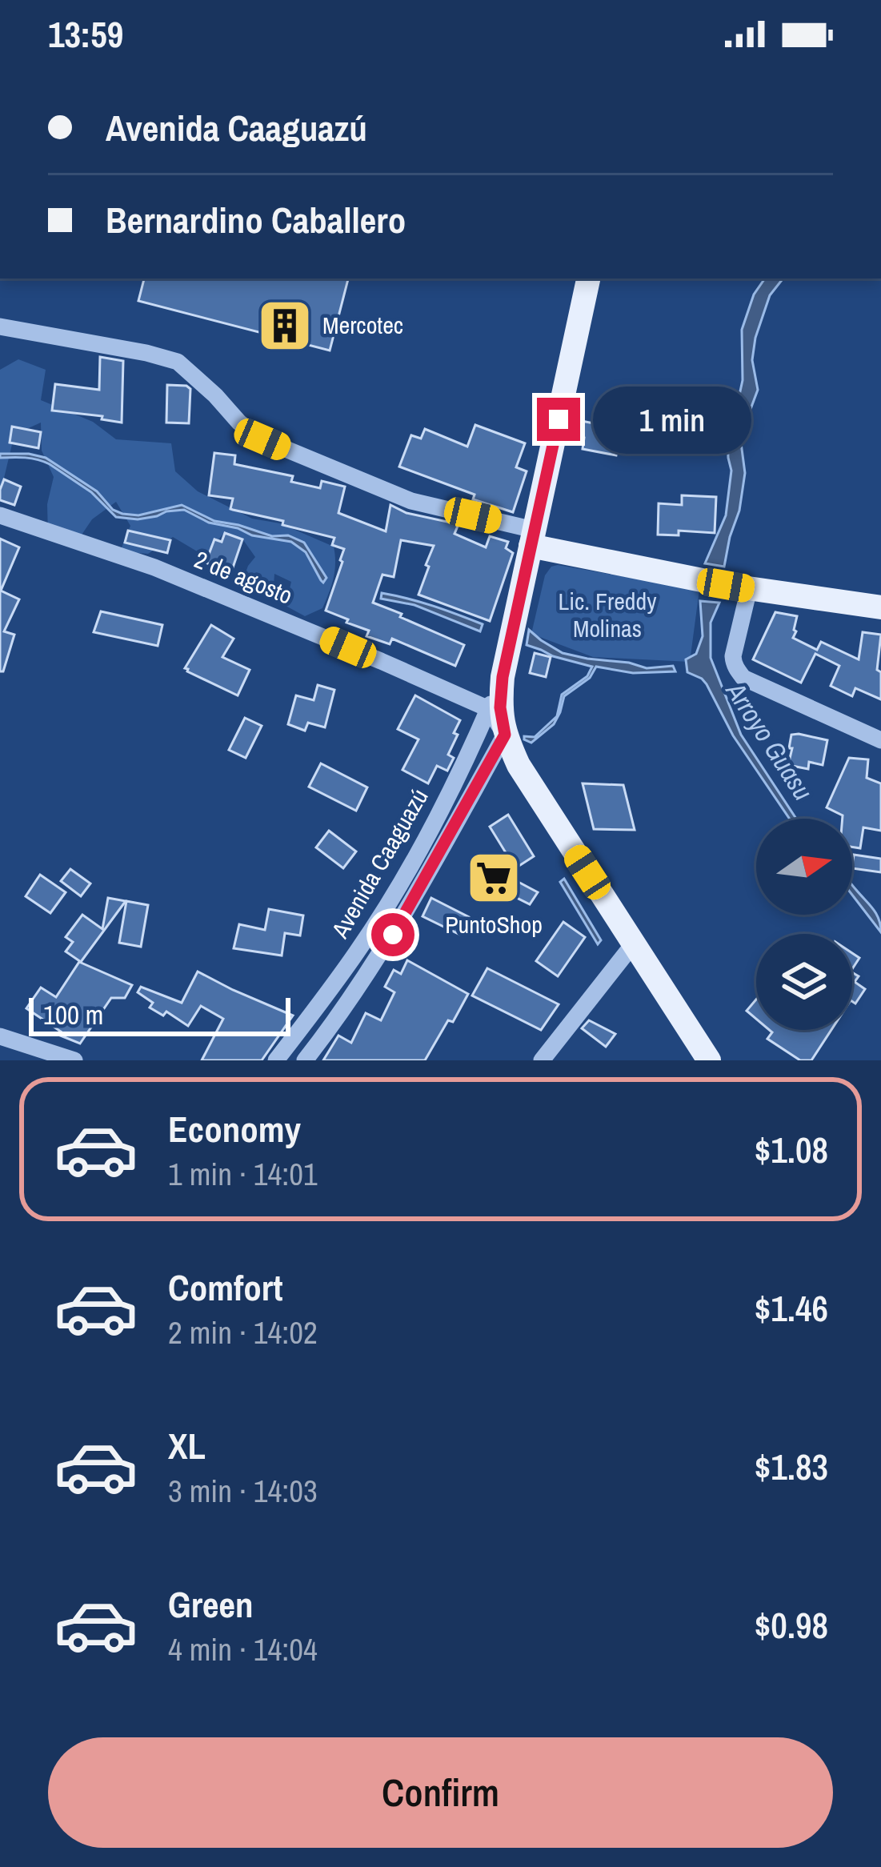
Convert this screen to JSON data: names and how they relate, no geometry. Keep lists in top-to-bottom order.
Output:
{
  "streets": {
    "street": ["2 de agosto", "Avenida Caaguazú"]
  },
  "crossings": [
    ["2 de agosto", "Avenida Caaguazú"]
  ],
  "water": ["Arroyo Guasu"],
  "parks": ["Lic. Freddy Molinas"],
  "places": {
    "building": ["Mercotec"],
    "supermarket": ["PuntoShop"]
  },
  "scale_bar": "100 m",
  "north": "right",
  "page": {
    "status": "13:59",
    "banner": ["Avenida Caaguazú", "Bernardino Caballero"],
    "bubble": "1 min",
    "scale": "100 m",
    "list": [
      {
        "name": "Economy",
        "note": "1 min · 14:01",
        "value": "$1.08"
      },
      {
        "name": "Comfort",
        "note": "2 min · 14:02",
        "value": "$1.46"
      },
      {
        "name": "XL",
        "note": "3 min · 14:03",
        "value": "$1.83"
      },
      {
        "name": "Green",
        "note": "4 min · 14:04",
        "value": "$0.98"
      }
    ],
    "buttons": "Confirm"
  }
}
